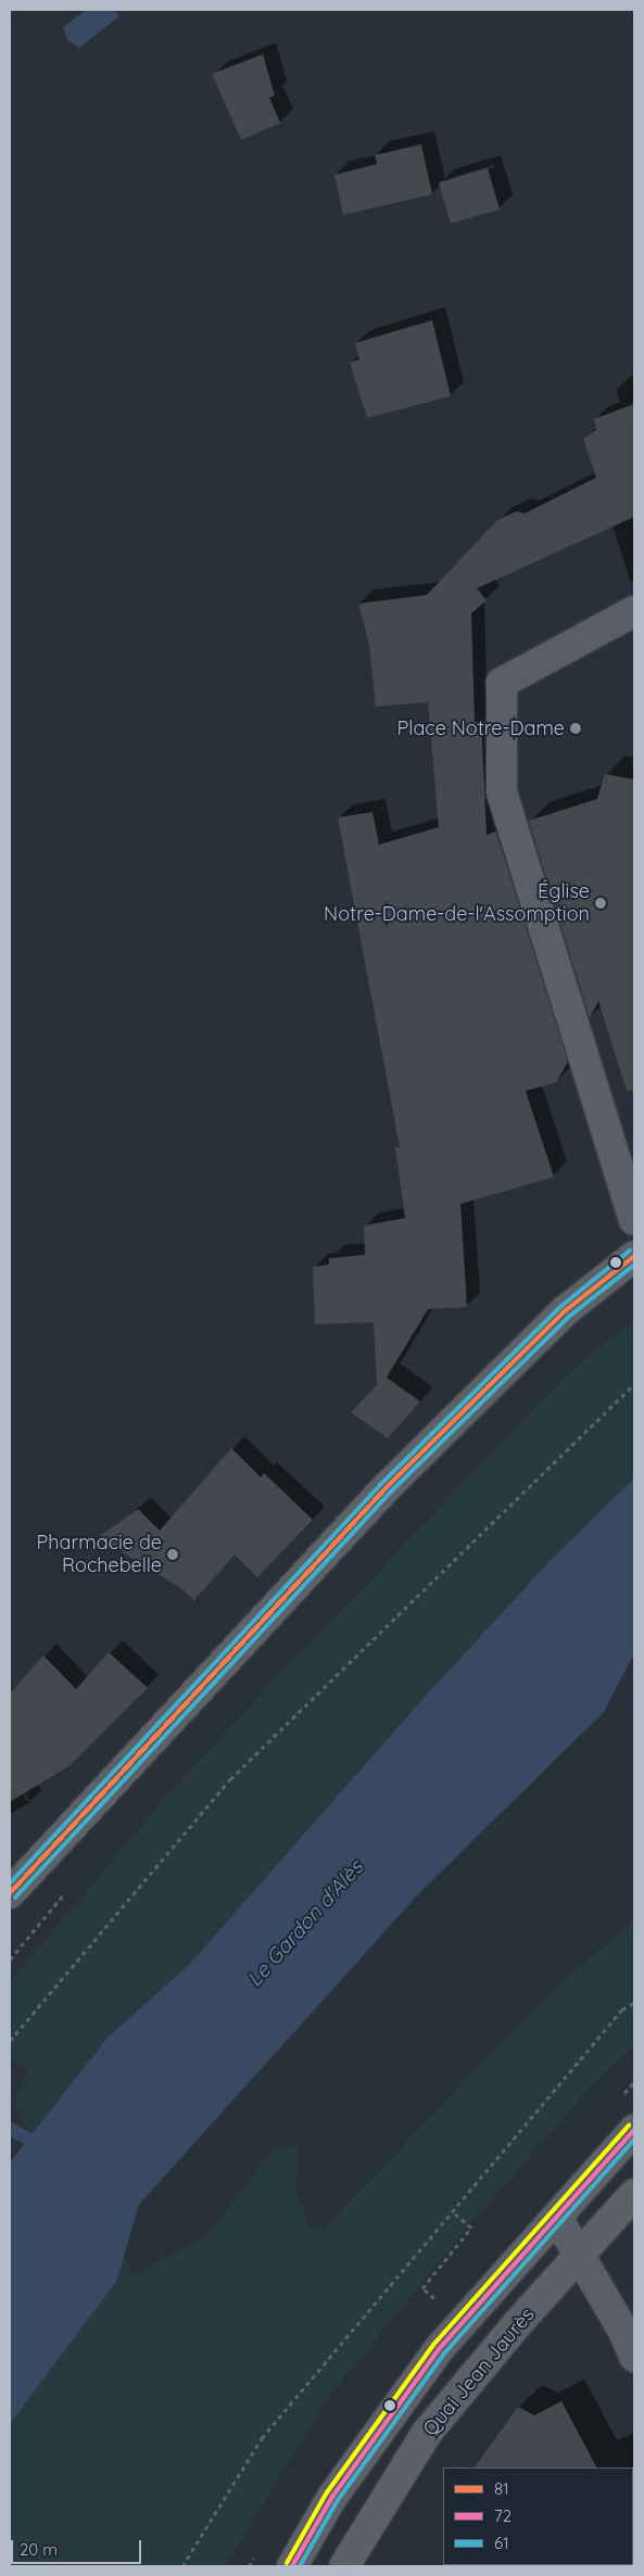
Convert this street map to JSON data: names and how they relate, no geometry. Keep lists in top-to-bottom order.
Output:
{
  "streets": {
    "main road": ["Quai Jean Jaurès"]
  },
  "water": ["Le Gardon d'Alès"],
  "places": ["Place Notre-Dame", "Église Notre-Dame-de-l'Assomption", "Pharmacie de Rochebelle"],
  "lines": ["transit line 81", "transit line 61", "transit line 72"],
  "legend": ["81", "72", "61"],
  "scale_bar": "20 m"
}
